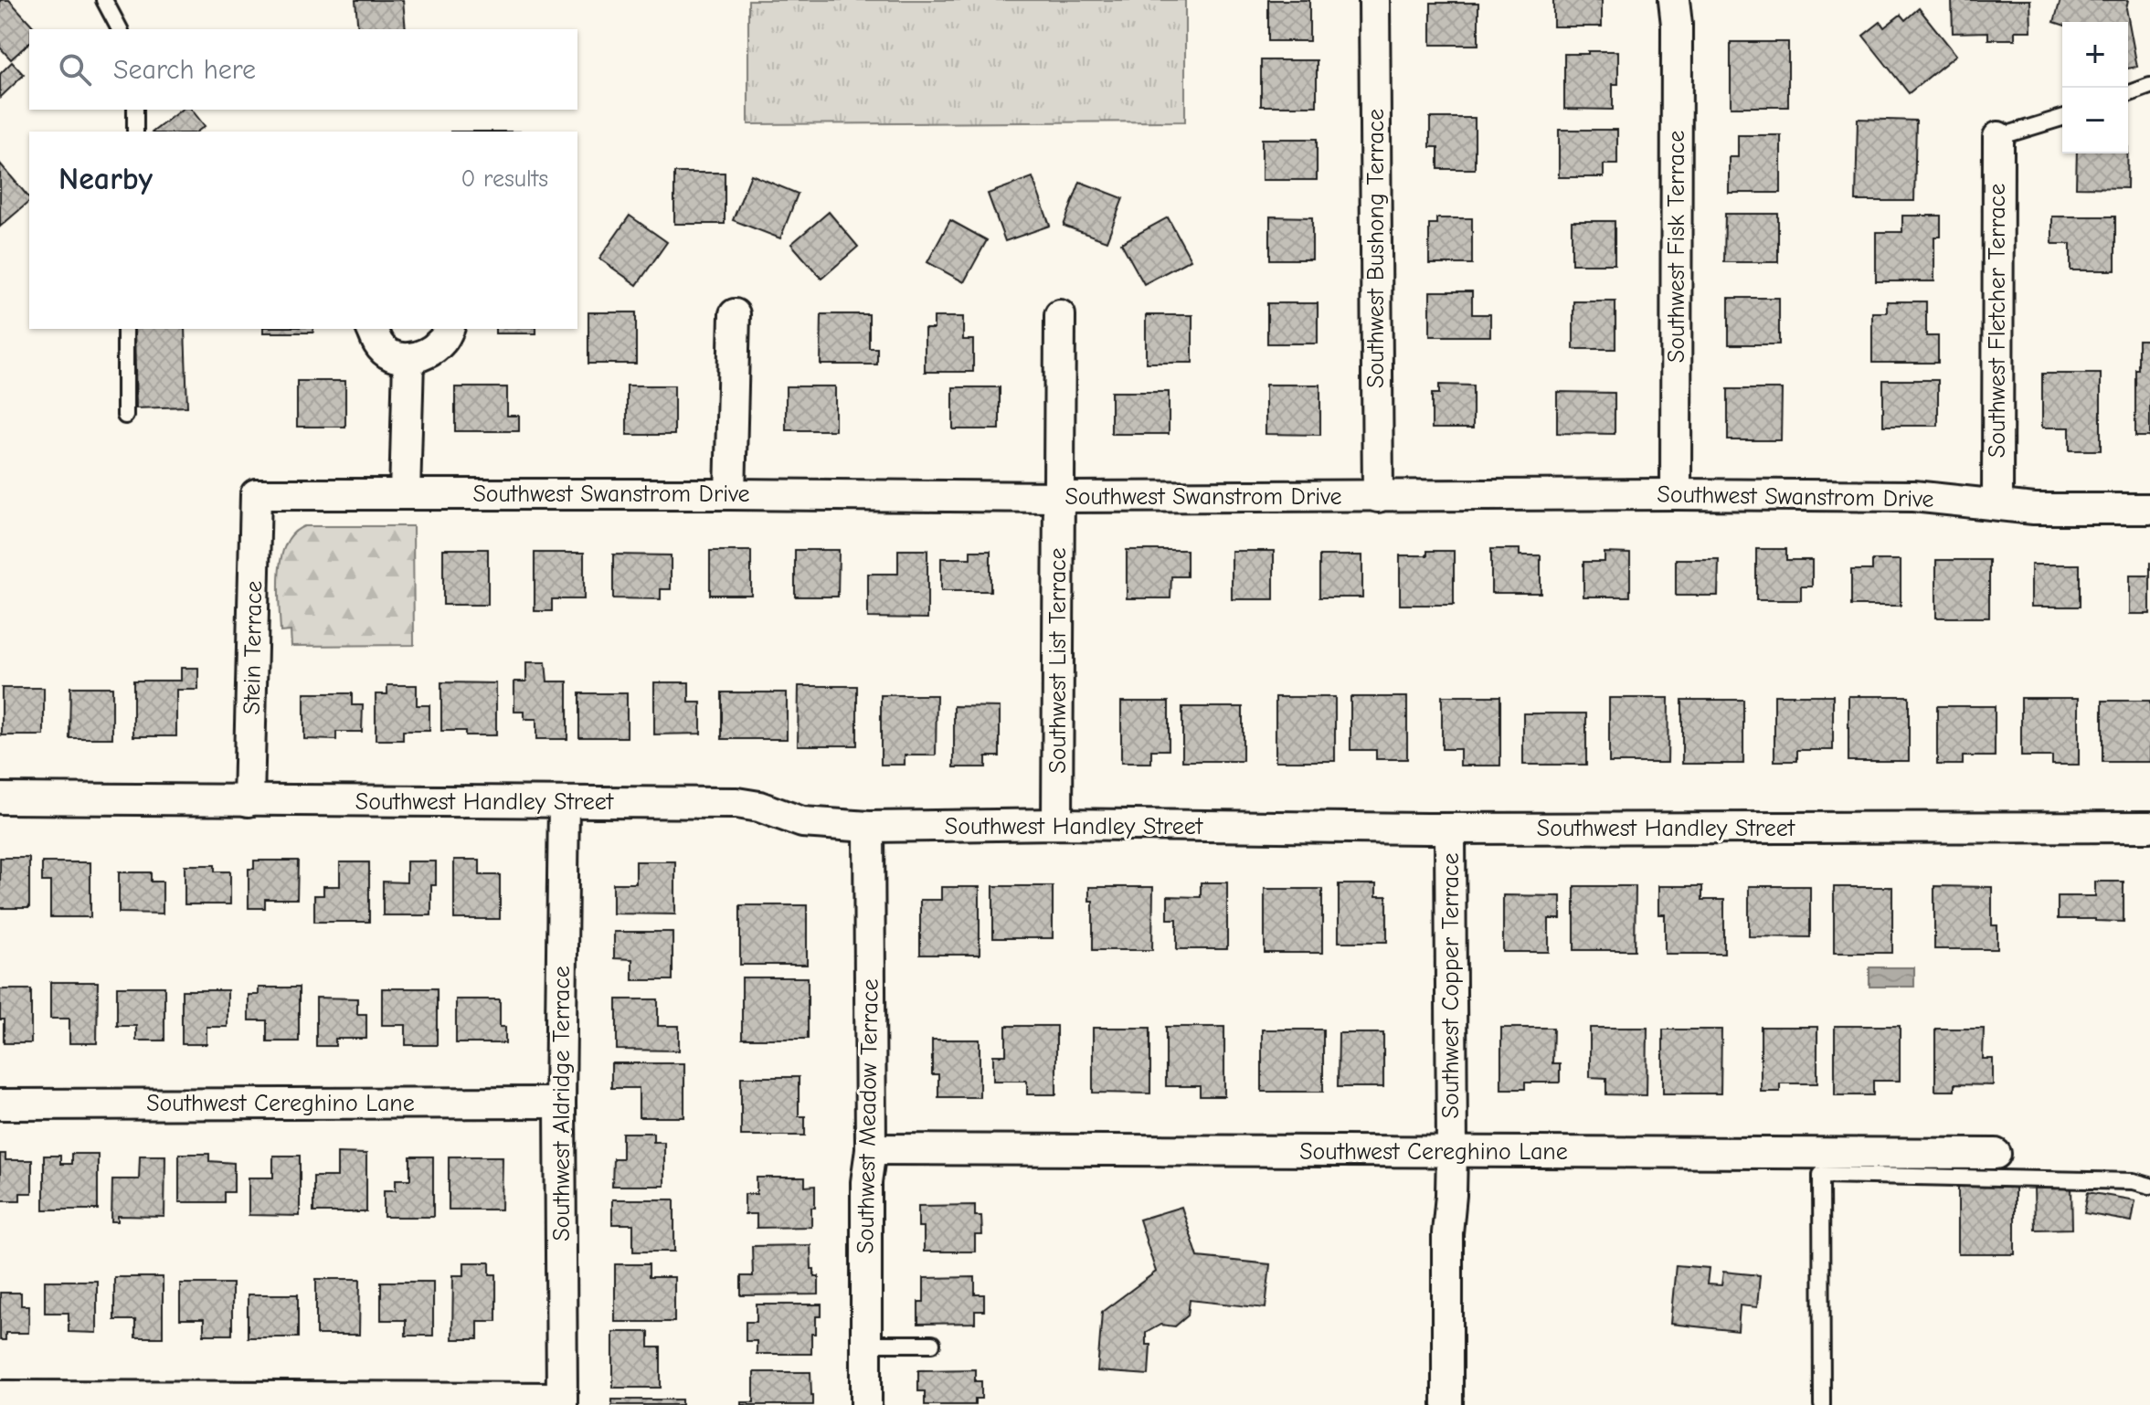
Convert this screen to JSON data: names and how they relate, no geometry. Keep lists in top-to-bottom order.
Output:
{
  "streets": {
    "street": [
      "Southwest Fisk Terrace",
      "Southwest Bushong Terrace",
      "Southwest Fletcher Terrace",
      "Southwest Swanstrom Drive",
      "Stein Terrace",
      "Southwest List Terrace",
      "Southwest Handley Street",
      "Southwest Copper Terrace",
      "Southwest Cereghino Lane",
      "Southwest Aldridge Terrace",
      "Southwest Meadow Terrace"
    ]
  },
  "crossings": [
    ["Southwest Fisk Terrace", "Southwest Swanstrom Drive"],
    ["Southwest Bushong Terrace", "Southwest Swanstrom Drive"],
    ["Southwest Fletcher Terrace", "Southwest Swanstrom Drive"],
    ["Southwest Swanstrom Drive", "Stein Terrace"],
    ["Southwest Swanstrom Drive", "Southwest List Terrace"],
    ["Stein Terrace", "Southwest Handley Street"],
    ["Southwest List Terrace", "Southwest Handley Street"],
    ["Southwest Handley Street", "Southwest Copper Terrace"],
    ["Southwest Handley Street", "Southwest Aldridge Terrace"],
    ["Southwest Handley Street", "Southwest Meadow Terrace"],
    ["Southwest Copper Terrace", "Southwest Cereghino Lane"],
    ["Southwest Cereghino Lane", "Southwest Aldridge Terrace"],
    ["Southwest Cereghino Lane", "Southwest Meadow Terrace"]
  ],
  "page": {
    "map_buttons": ["+", "−"],
    "search": "Search here",
    "heading": ["Nearby", "0 results"]
  }
}
